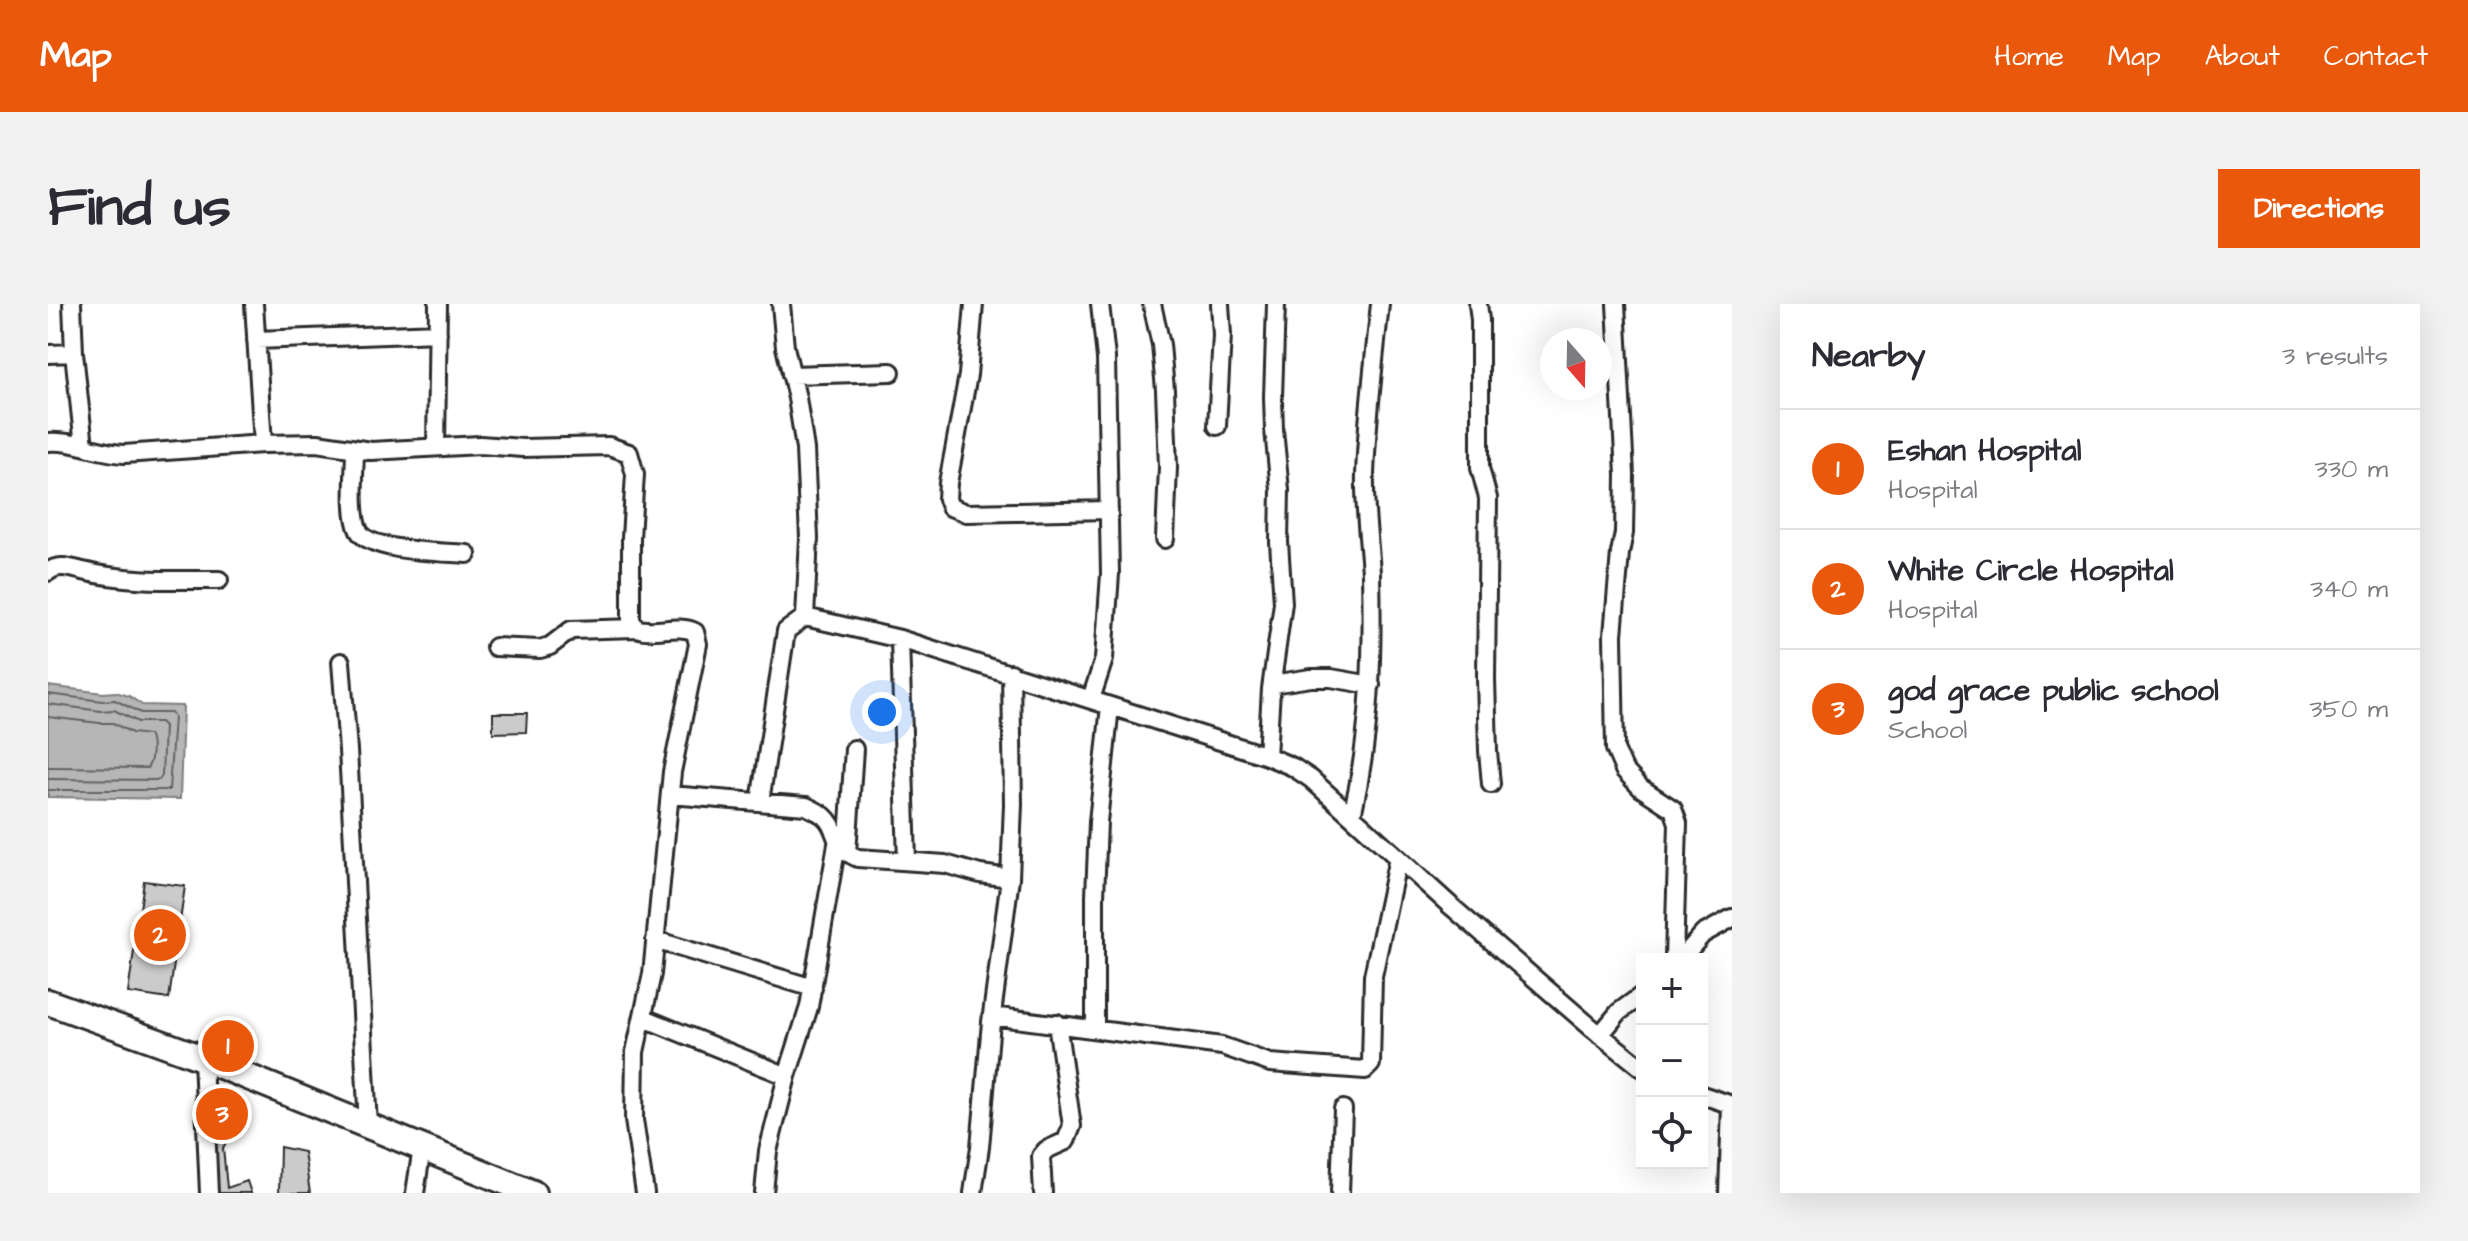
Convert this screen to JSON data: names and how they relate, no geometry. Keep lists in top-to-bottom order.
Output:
{
  "north": "bottom",
  "page": {
    "header": "Map",
    "nav": [
      "Home",
      "Map",
      "About",
      "Contact"
    ],
    "title": "Find us",
    "buttons": "Directions",
    "heading": ["Nearby", "3 results"],
    "list": [
      {
        "mark": "1",
        "name": "Eshan Hospital",
        "note": "Hospital",
        "value": "330 m"
      },
      {
        "mark": "2",
        "name": "White Circle Hospital",
        "note": "Hospital",
        "value": "340 m"
      },
      {
        "mark": "3",
        "name": "god grace public school",
        "note": "School",
        "value": "350 m"
      }
    ],
    "pins": ["2", "1", "3"],
    "map_buttons": ["+", "−"]
  }
}
